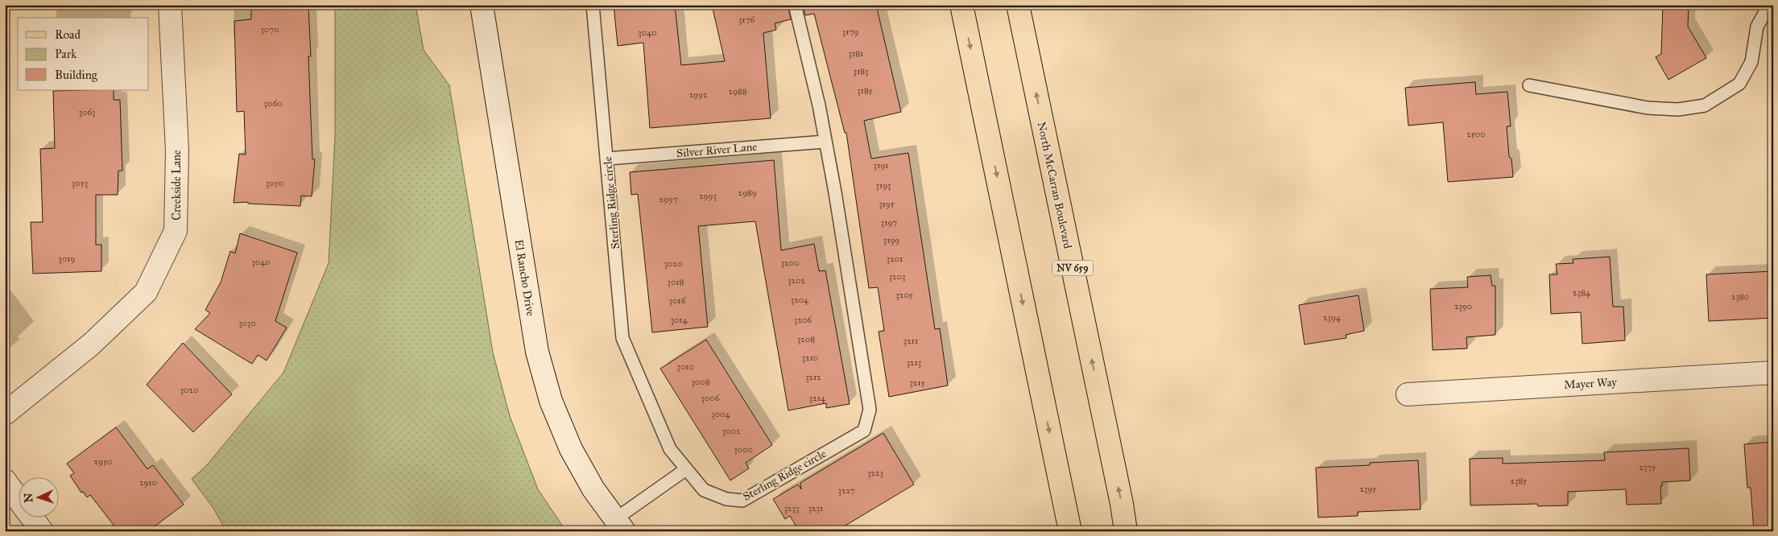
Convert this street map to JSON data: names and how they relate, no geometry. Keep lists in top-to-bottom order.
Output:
{
  "streets": {
    "main road": ["North McCarran Boulevard", "NV 659"],
    "street": ["Creekside Lane", "El Rancho Drive", "Mayer Way"],
    "lane": ["Silver River Lane", "Sterling Ridge circle"]
  },
  "crossings": [
    ["Silver River Lane", "Sterling Ridge circle"]
  ],
  "house_numbers": [
    "3176",
    "3070",
    "3179",
    "3040",
    "3181",
    "3183",
    "3185",
    "2988",
    "2992",
    "3060",
    "3063",
    "2500",
    "3191",
    "3053",
    "3050",
    "3193",
    "2989",
    "2993",
    "2997",
    "3195",
    "3197",
    "3199",
    "3019",
    "3201",
    "3040",
    "3200",
    "3020",
    "3203",
    "3202",
    "3018",
    "2384",
    "3205",
    "2380",
    "3204",
    "3016",
    "2390",
    "2394",
    "3014",
    "3206",
    "3030",
    "3208",
    "3211",
    "3210",
    "3213",
    "3010",
    "3212",
    "3008",
    "3215",
    "3020",
    "3006",
    "3214",
    "3004",
    "3002",
    "3000",
    "2950",
    "2375",
    "3223",
    "2385",
    "2910",
    "2395",
    "3227",
    "3233",
    "3231"
  ],
  "legend": ["Road", "Park", "Building"],
  "north": "left"
}
